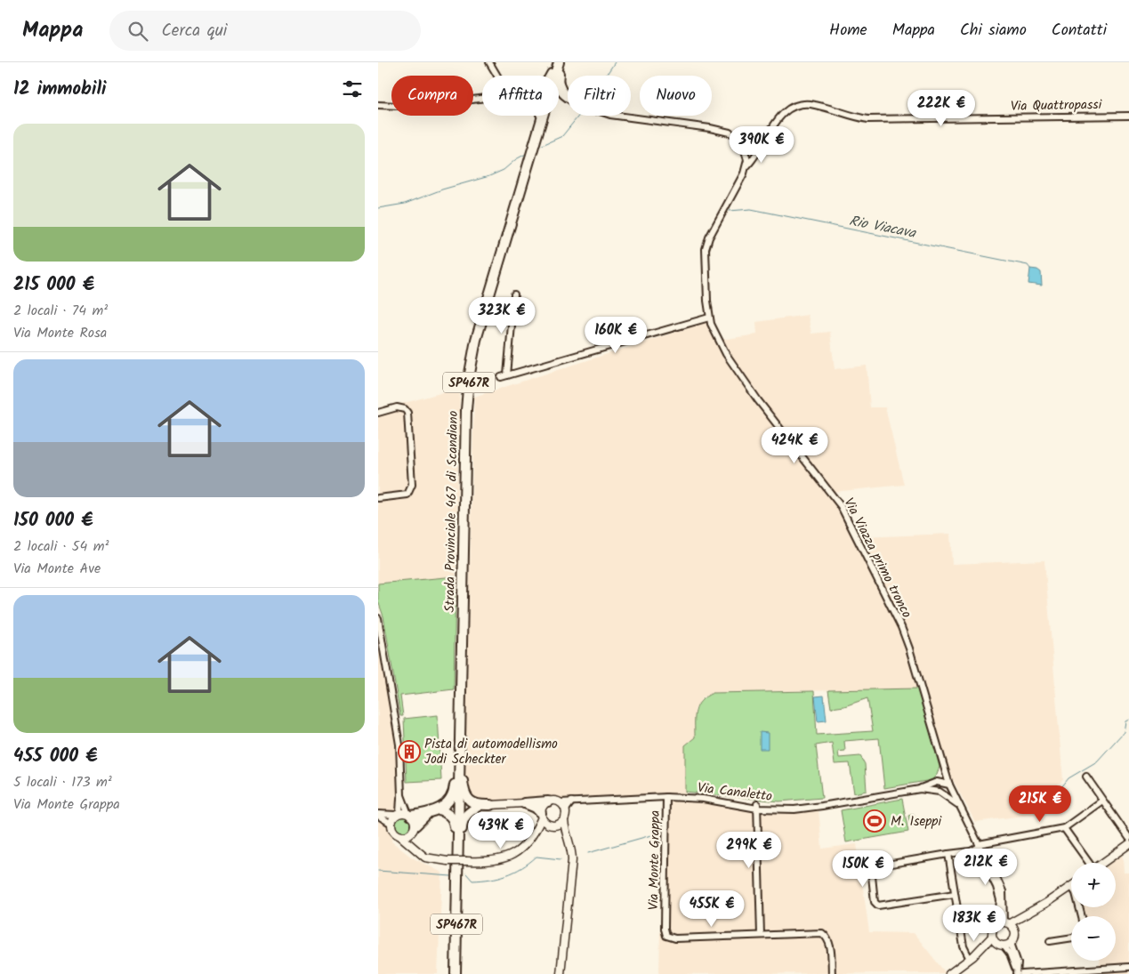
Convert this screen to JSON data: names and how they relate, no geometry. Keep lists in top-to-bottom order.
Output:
{
  "streets": {
    "highway": ["SP467R", "Strada Provinciale 467 di Scandiano"],
    "street": [
      "Via Quattropassi",
      "Via Viazza primo tronco",
      "Via Canaletto",
      "Via Monte Grappa"
    ]
  },
  "crossings": [
    ["Via Quattropassi", "Via Viazza primo tronco"],
    ["Via Viazza primo tronco", "Via Canaletto"],
    ["Via Canaletto", "Via Monte Grappa"]
  ],
  "water": ["Rio Viacava"],
  "places": {
    "building": ["Pista di automodellismo Jodi Scheckter"],
    "sports": ["M. Iseppi"]
  },
  "page": {
    "header": "Mappa",
    "search": "Cerca qui",
    "nav": [
      "Home",
      "Mappa",
      "Chi siamo",
      "Contatti"
    ],
    "heading": "12 immobili",
    "chip": [
      "Compra",
      "Affitta",
      "Filtri",
      "Nuovo"
    ],
    "price": [
      "222K €",
      "390K €",
      "323K €",
      "160K €",
      "424K €",
      "215K €",
      "439K €",
      "299K €",
      "212K €",
      "150K €",
      "455K €",
      "183K €"
    ],
    "list": [
      {
        "name": "215 000 €",
        "note": "2 locali · 74 m² · Via Monte Rosa"
      },
      {
        "name": "150 000 €",
        "note": "2 locali · 54 m² · Via Monte Ave"
      },
      {
        "name": "455 000 €",
        "note": "5 locali · 173 m² · Via Monte Grappa"
      }
    ],
    "map_buttons": ["+", "−"]
  }
}
